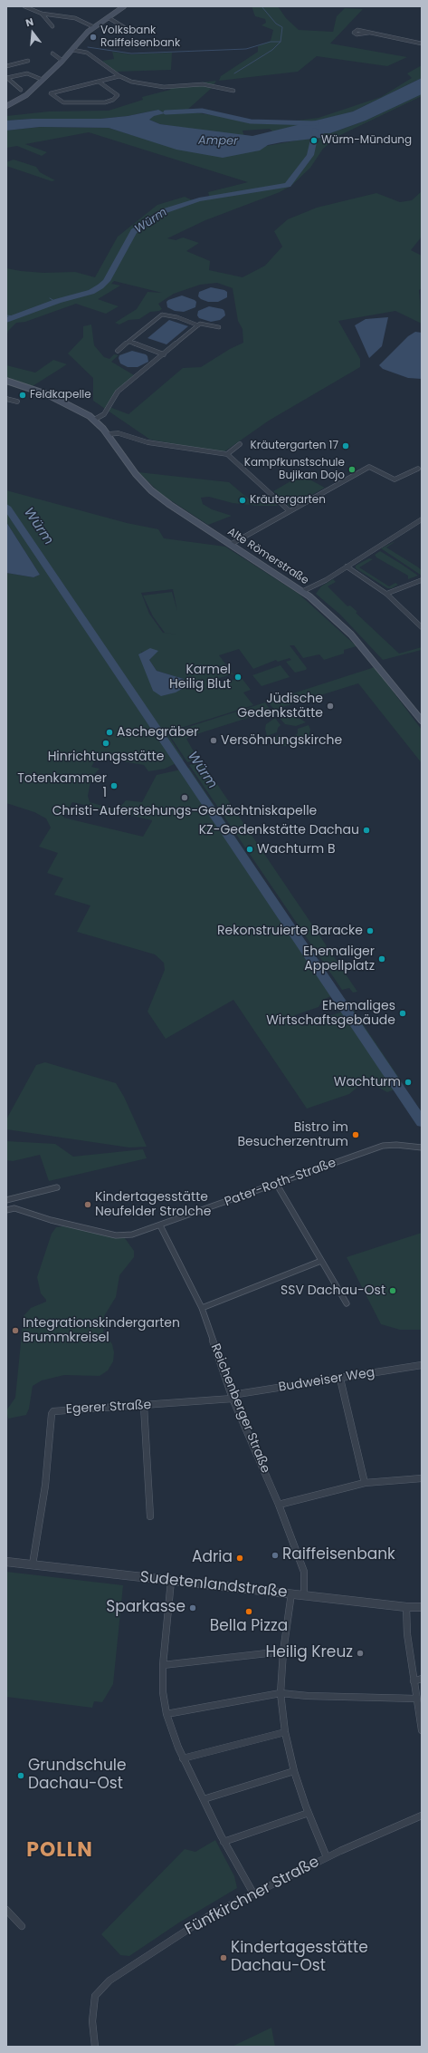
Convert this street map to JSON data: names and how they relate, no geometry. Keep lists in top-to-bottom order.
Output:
{
  "streets": {
    "main road": ["Alte Römerstraße"],
    "street": [
      "Pater-Roth-Straße",
      "Budweiser Weg",
      "Egerer Straße",
      "Reichenberger Straße",
      "Sudetenlandstraße",
      "Fünfkirchner Straße"
    ]
  },
  "crossings": [
    ["Pater-Roth-Straße", "Reichenberger Straße"],
    ["Budweiser Weg", "Egerer Straße"],
    ["Budweiser Weg", "Reichenberger Straße"],
    ["Egerer Straße", "Reichenberger Straße"],
    ["Egerer Straße", "Sudetenlandstraße"],
    ["Reichenberger Straße", "Sudetenlandstraße"]
  ],
  "districts": ["POLLN"],
  "water": ["Amper", "Würm"],
  "places": [
    "Volksbank Raiffeisenbank",
    "Würm-Mündung",
    "Feldkapelle",
    "Kräutergarten 17",
    "Kampfkunstschule Bujikan Dojo",
    "Kräutergarten",
    "Karmel Heilig Blut",
    "Jüdische Gedenkstätte",
    "Aschegräber",
    "Versöhnungskirche",
    "Hinrichtungsstätte",
    "Totenkammer 1",
    "Christi-Auferstehungs-Gedächtniskapelle",
    "KZ-Gedenkstätte Dachau",
    "Wachturm B",
    "Rekonstruierte Baracke",
    "Ehemaliger Appellplatz",
    "Ehemaliges Wirtschaftsgebäude",
    "Wachturm",
    "Bistro im Besucherzentrum",
    "Kindertagesstätte Neufelder Strolche",
    "SSV Dachau-Ost",
    "Integrationskindergarten Brummkreisel",
    "Raiffeisenbank",
    "Adria",
    "Sparkasse",
    "Bella Pizza",
    "Heilig Kreuz",
    "Grundschule Dachau-Ost",
    "Kindertagesstätte Dachau-Ost"
  ],
  "north": "top"
}
